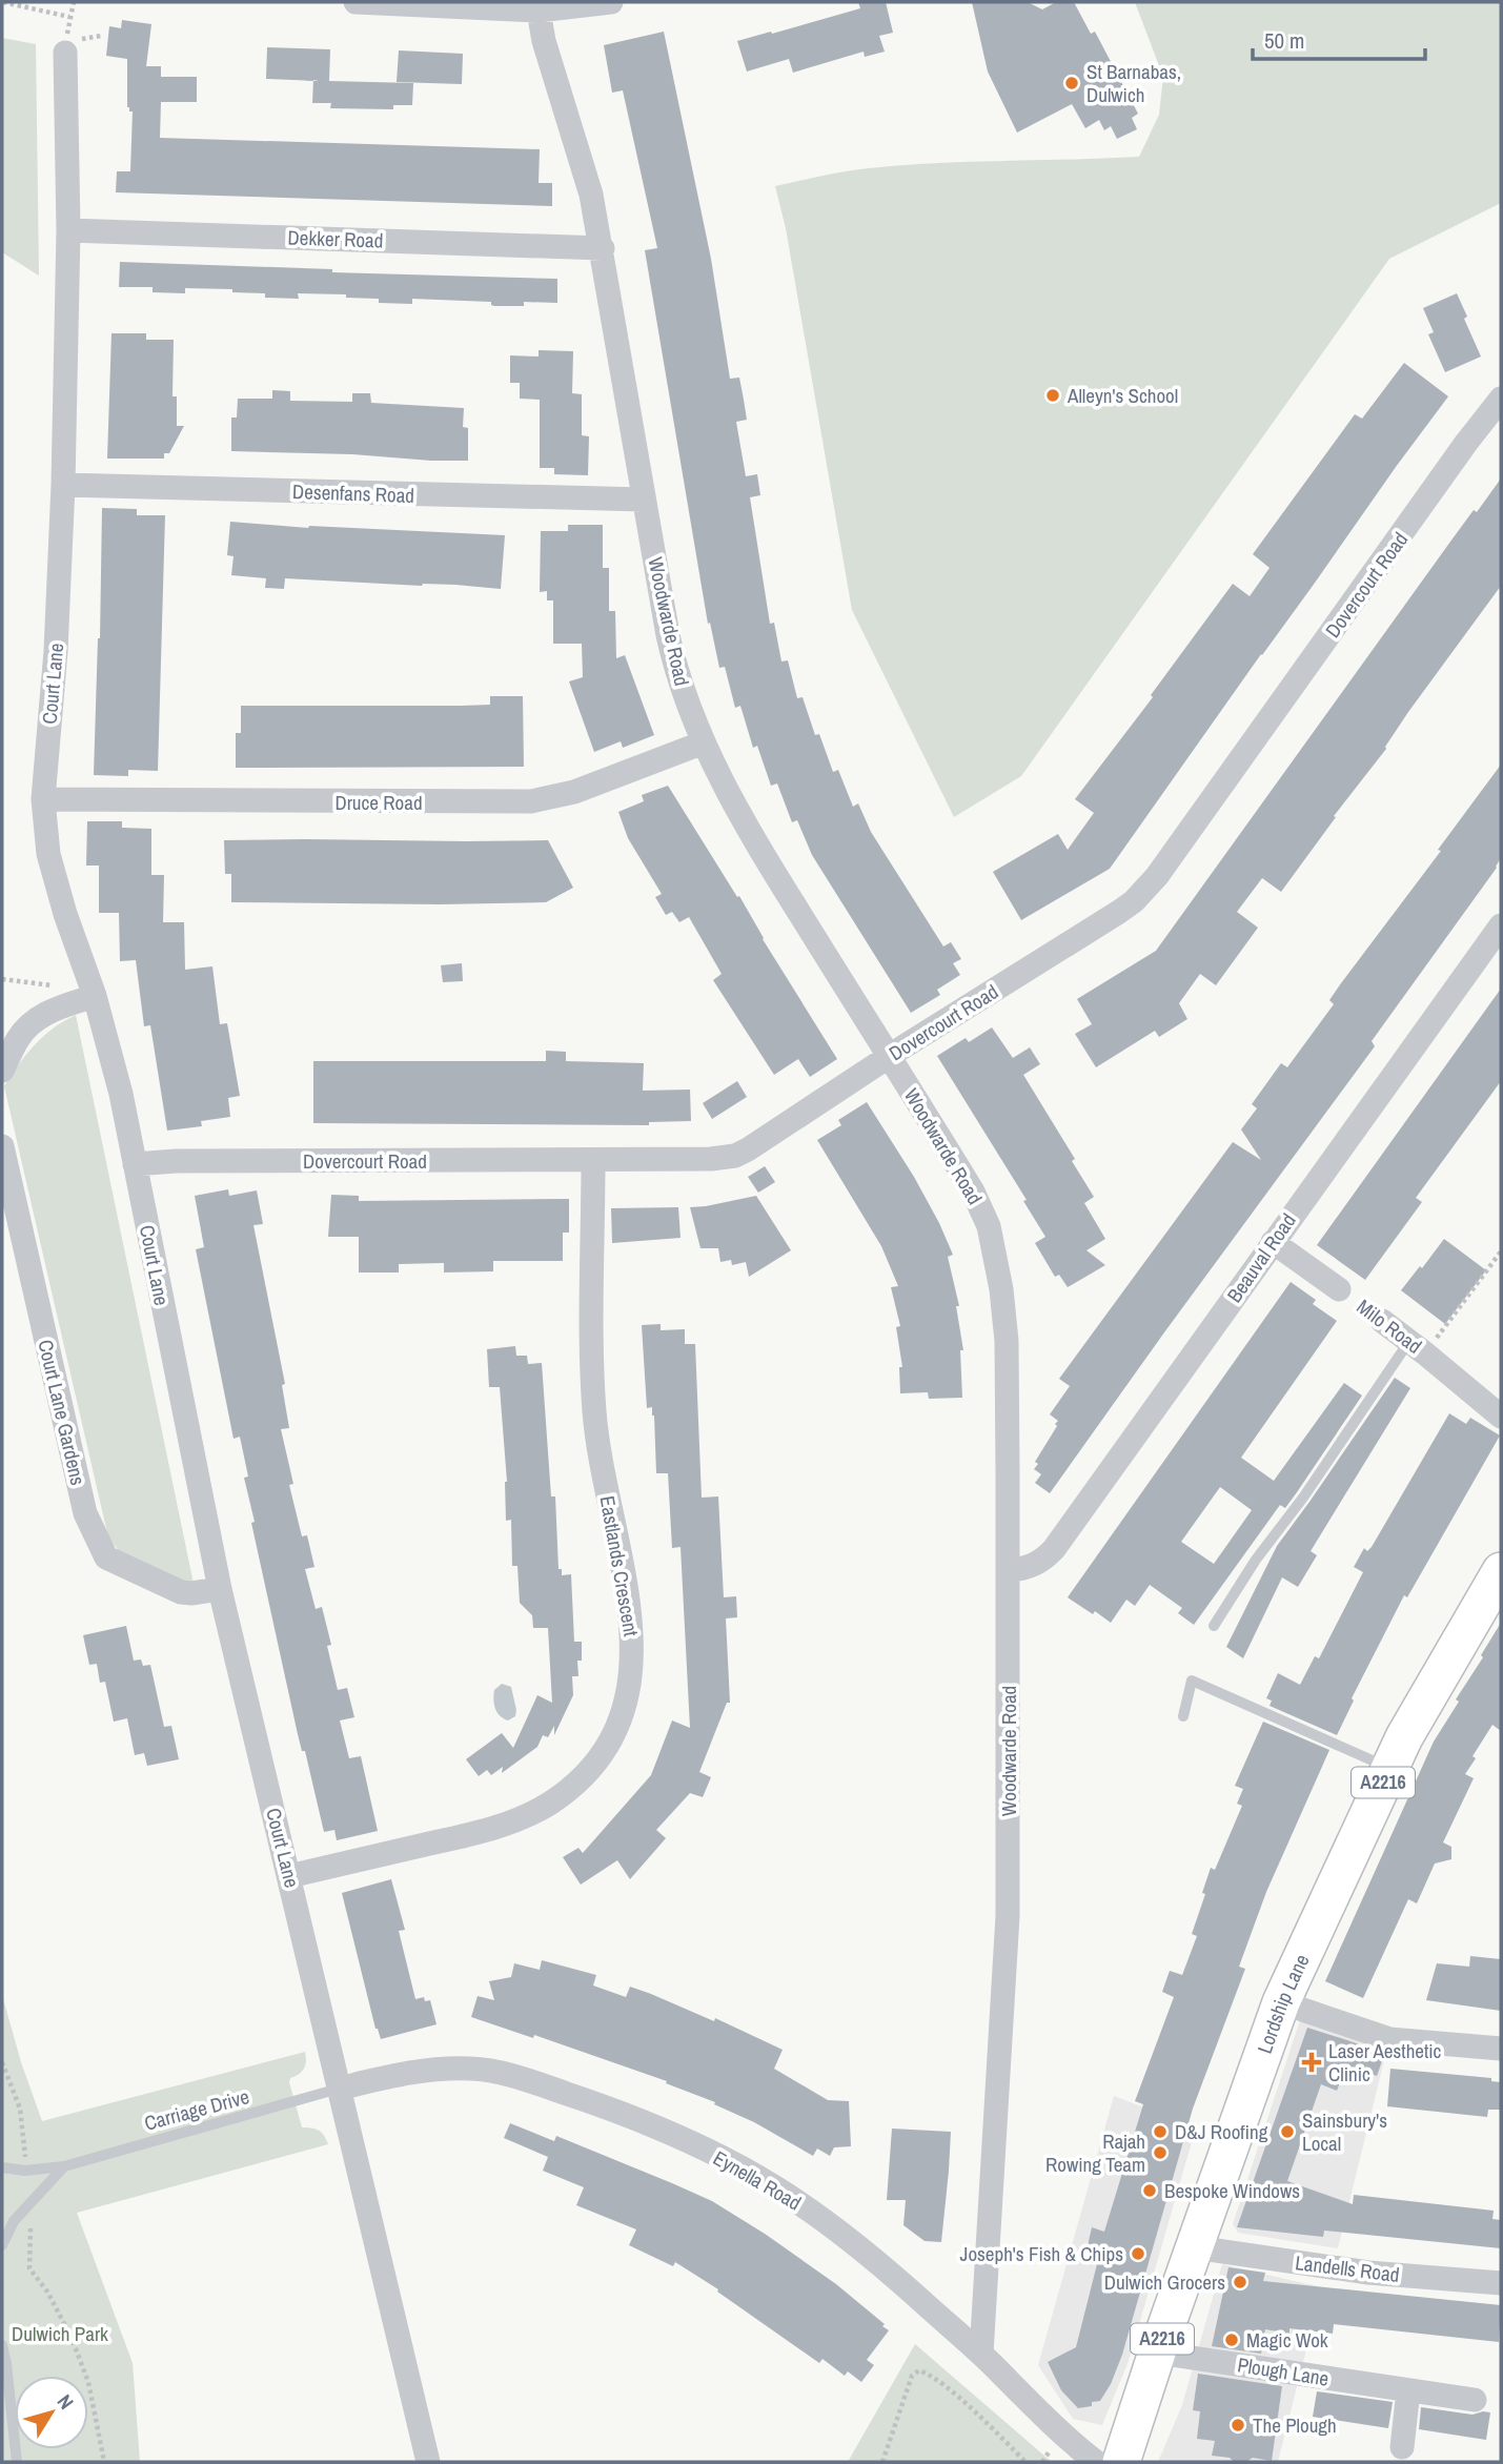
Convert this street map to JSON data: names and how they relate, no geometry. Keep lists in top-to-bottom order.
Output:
{
  "streets": {
    "main road": ["A2216", "Lordship Lane"],
    "street": [
      "Dekker Road",
      "Desenfans Road",
      "Dovercourt Road",
      "Woodwarde Road",
      "Court Lane",
      "Druce Road",
      "Beauval Road",
      "Milo Road",
      "Court Lane Gardens",
      "Eastlands Crescent",
      "Eynella Road",
      "Landells Road",
      "Plough Lane"
    ],
    "lane": ["Carriage Drive"]
  },
  "crossings": [
    ["Dekker Road", "Woodwarde Road"],
    ["Dekker Road", "Court Lane"],
    ["Desenfans Road", "Woodwarde Road"],
    ["Desenfans Road", "Court Lane"],
    ["Dovercourt Road", "Woodwarde Road"],
    ["Dovercourt Road", "Court Lane"],
    ["Dovercourt Road", "Eastlands Crescent"],
    ["Woodwarde Road", "Druce Road"],
    ["Woodwarde Road", "Beauval Road"],
    ["Woodwarde Road", "Eynella Road"],
    ["Court Lane", "Druce Road"],
    ["Court Lane", "Court Lane Gardens"],
    ["Court Lane", "Eastlands Crescent"],
    ["Court Lane", "Carriage Drive"],
    ["Court Lane", "Eynella Road"],
    ["Beauval Road", "Milo Road"],
    ["Lordship Lane", "Landells Road"],
    ["Lordship Lane", "Plough Lane"],
    ["Carriage Drive", "Eynella Road"]
  ],
  "parks": ["Dulwich Park"],
  "places": {
    "other": [
      "St Barnabas, Dulwich",
      "Alleyn's School",
      "D&J Roofing",
      "Sainsbury's Local",
      "Rajah Rowing Team",
      "Bespoke Windows",
      "Joseph's Fish & Chips",
      "Dulwich Grocers",
      "Magic Wok",
      "The Plough"
    ],
    "health": ["Laser Aesthetic Clinic"]
  },
  "scale_bar": "50 m",
  "north": "top right"
}
